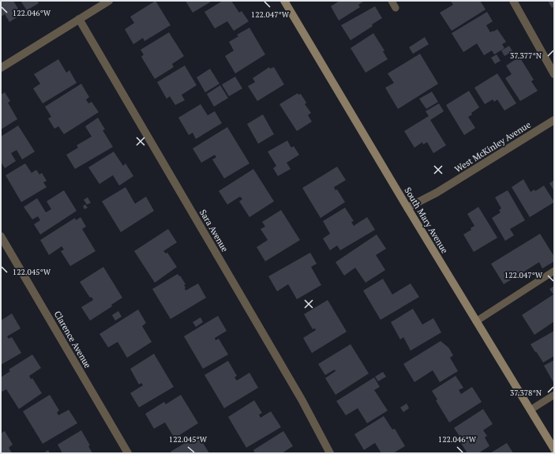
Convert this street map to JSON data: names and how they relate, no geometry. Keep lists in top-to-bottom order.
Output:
{
  "streets": {
    "main road": ["South Mary Avenue"],
    "street": ["West McKinley Avenue", "Sara Avenue", "Clarence Avenue"]
  },
  "crossings": [
    ["West McKinley Avenue", "South Mary Avenue"]
  ],
  "coordinates": [
    "122.046°W",
    "122.047°W",
    "37.377°N",
    "122.045°W",
    "37.378°N"
  ]
}
